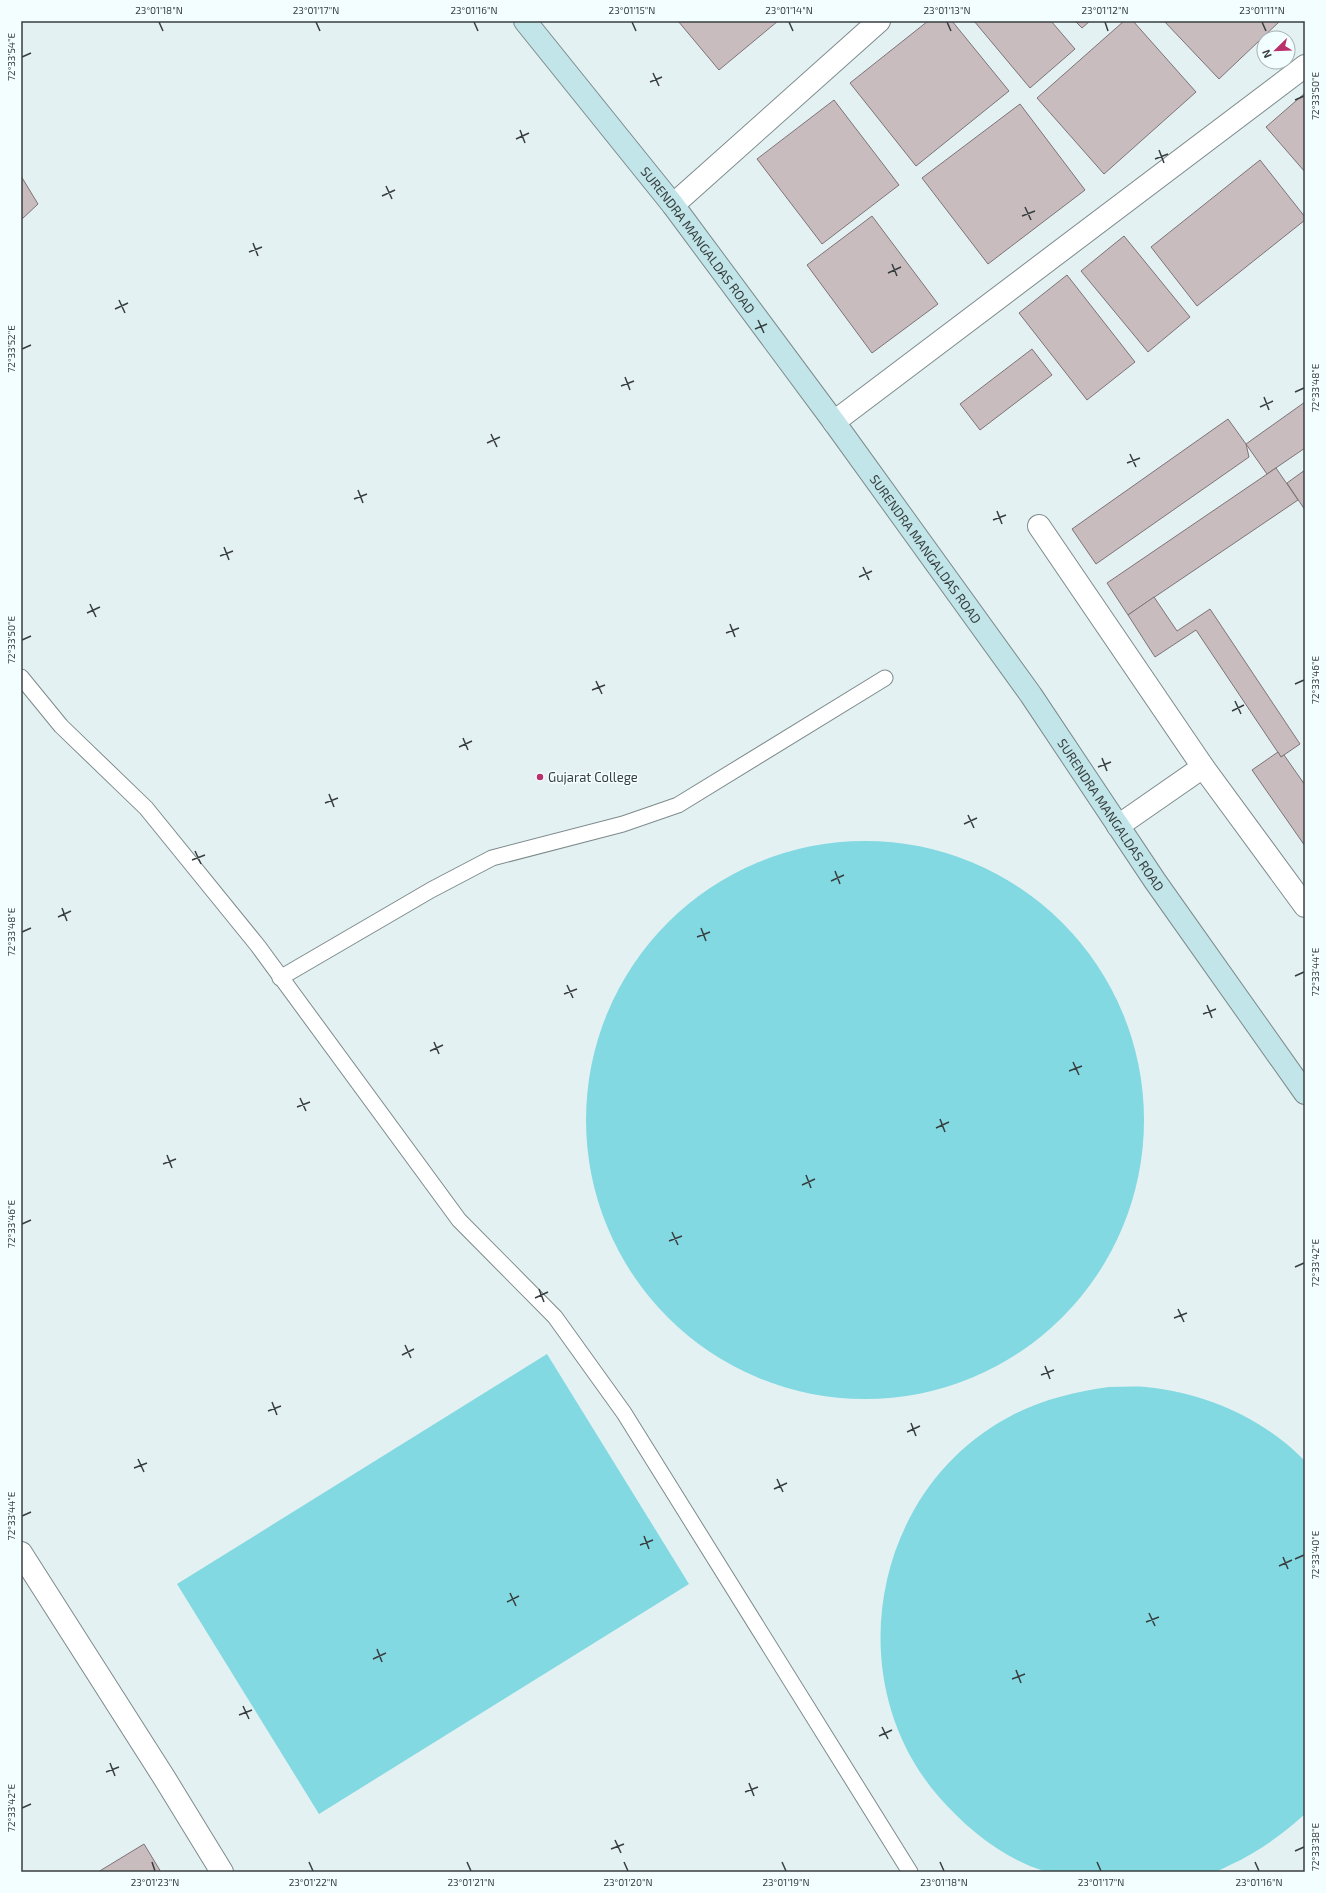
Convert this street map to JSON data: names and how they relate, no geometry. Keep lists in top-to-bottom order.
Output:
{
  "streets": {
    "main road": ["SURENDRA MANGALDAS ROAD"]
  },
  "places": ["Gujarat College"],
  "north": "bottom left",
  "coordinates": [
    "23°01'18\"N",
    "23°01'17\"N",
    "23°01'16\"N",
    "23°01'15\"N",
    "23°01'14\"N",
    "23°01'13\"N",
    "23°01'12\"N",
    "23°01'11\"N",
    "72°33'54\"E",
    "72°33'50\"E",
    "72°33'52\"E",
    "72°33'48\"E",
    "72°33'46\"E",
    "72°33'44\"E",
    "72°33'42\"E",
    "72°33'40\"E",
    "72°33'38\"E",
    "23°01'23\"N",
    "23°01'22\"N",
    "23°01'21\"N",
    "23°01'20\"N",
    "23°01'19\"N"
  ]
}
